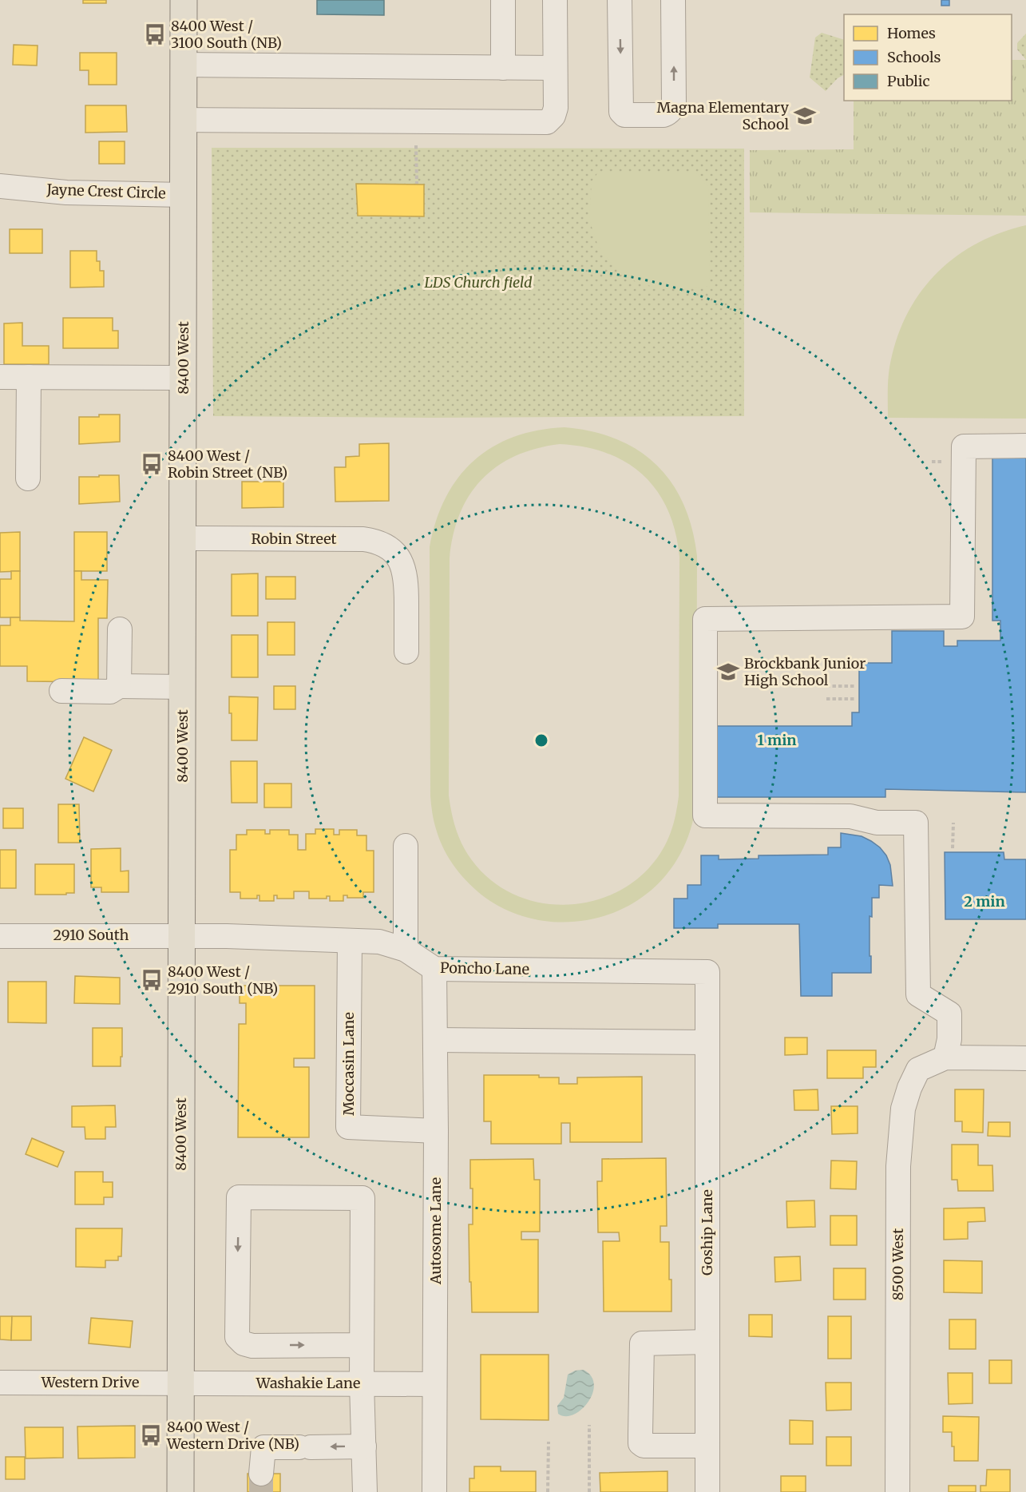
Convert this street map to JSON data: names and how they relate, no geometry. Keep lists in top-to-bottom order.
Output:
{
  "streets": {
    "main road": ["8400 West"],
    "street": [
      "Jayne Crest Circle",
      "Robin Street",
      "2910 South",
      "Poncho Lane",
      "Moccasin Lane",
      "Autosome Lane",
      "Goship Lane",
      "8500 West",
      "Western Drive",
      "Washakie Lane"
    ]
  },
  "crossings": [
    ["Jayne Crest Circle", "8400 West"],
    ["8400 West", "Robin Street"],
    ["8400 West", "2910 South"],
    ["8400 West", "Poncho Lane"],
    ["8400 West", "Western Drive"],
    ["8400 West", "Washakie Lane"],
    ["2910 South", "Poncho Lane"],
    ["Poncho Lane", "Moccasin Lane"],
    ["Poncho Lane", "Autosome Lane"],
    ["Poncho Lane", "Goship Lane"],
    ["Moccasin Lane", "Autosome Lane"],
    ["Autosome Lane", "Washakie Lane"],
    ["Western Drive", "Washakie Lane"]
  ],
  "parks": ["LDS Church field"],
  "places": {
    "bus stop": [
      "8400 West / 3100 South (NB)",
      "8400 West / Robin Street (NB)",
      "8400 West / 2910 South (NB)",
      "8400 West / Western Drive (NB)"
    ],
    "school or university": ["Magna Elementary School", "Brockbank Junior High School"]
  },
  "legend": ["Homes", "Schools", "Public"],
  "rings": ["1 min", "2 min"]
}
